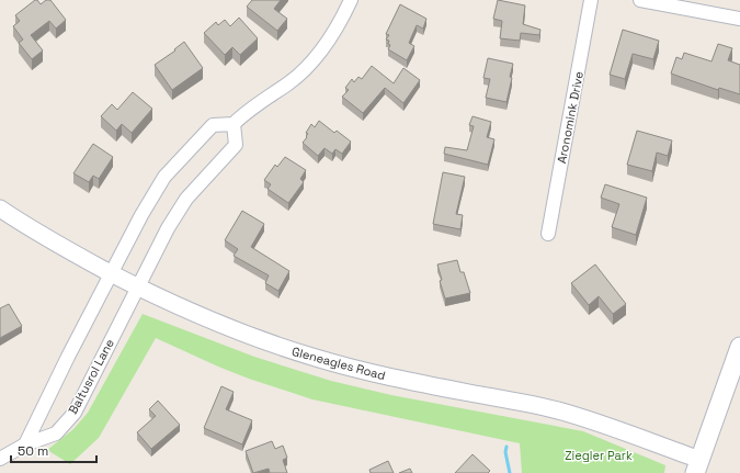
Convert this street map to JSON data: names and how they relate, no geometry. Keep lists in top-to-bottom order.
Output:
{
  "streets": {
    "street": ["Aronomink Drive", "Gleneagles Road", "Baltusrol Lane"]
  },
  "crossings": [
    ["Gleneagles Road", "Baltusrol Lane"]
  ],
  "parks": ["Ziegler Park"],
  "scale_bar": "50 m"
}
